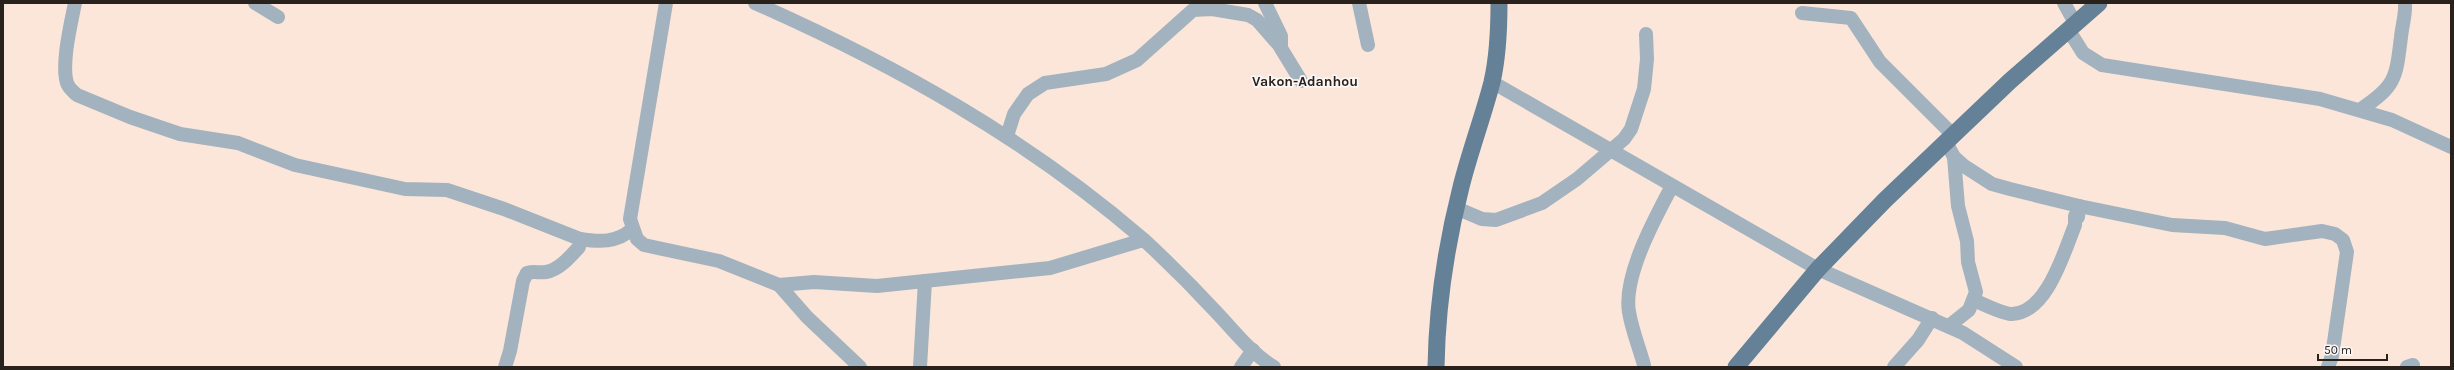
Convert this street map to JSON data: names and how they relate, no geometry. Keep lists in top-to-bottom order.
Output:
{
  "districts": ["Vakon-Adanhou"],
  "scale_bar": "50 m"
}
